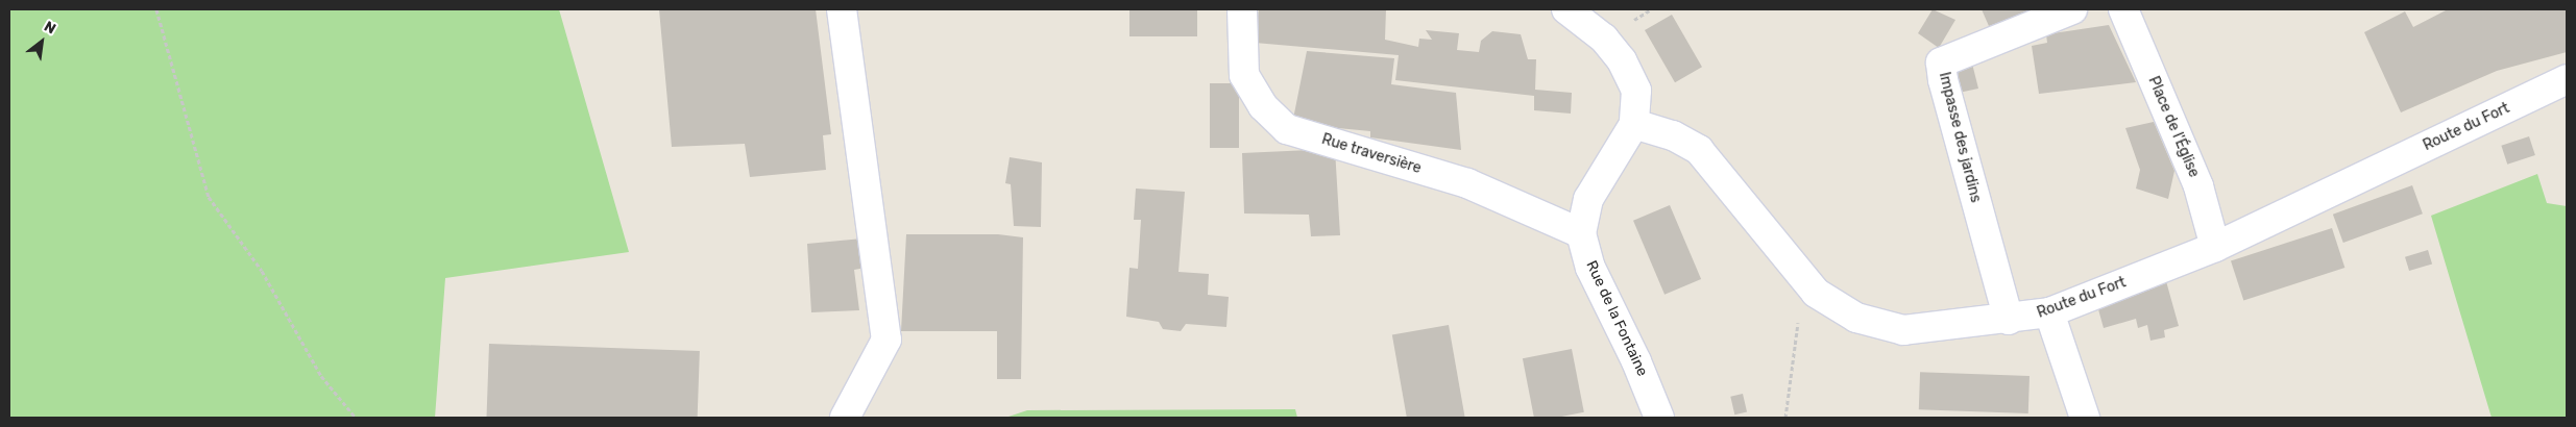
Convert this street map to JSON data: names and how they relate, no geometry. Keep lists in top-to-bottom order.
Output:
{
  "streets": {
    "street": [
      "Place de l'Église",
      "Route du Fort",
      "Impasse des jardins",
      "Rue traversière",
      "Rue de la Fontaine"
    ]
  },
  "crossings": [
    ["Place de l'Église", "Route du Fort"],
    ["Route du Fort", "Impasse des jardins"],
    ["Route du Fort", "Rue de la Fontaine"],
    ["Rue traversière", "Rue de la Fontaine"]
  ],
  "north": "top right"
}
